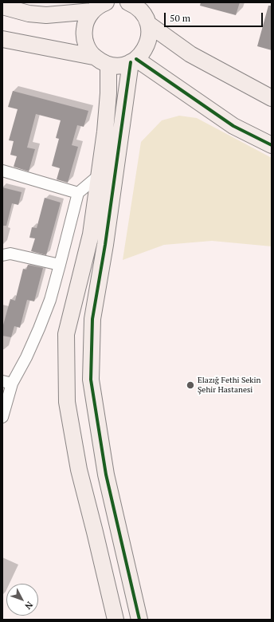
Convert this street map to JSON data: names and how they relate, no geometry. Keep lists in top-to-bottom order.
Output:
{
  "places": ["Elazığ Fethi Sekin Şehir Hastanesi"],
  "scale_bar": "50 m",
  "north": "bottom right"
}
